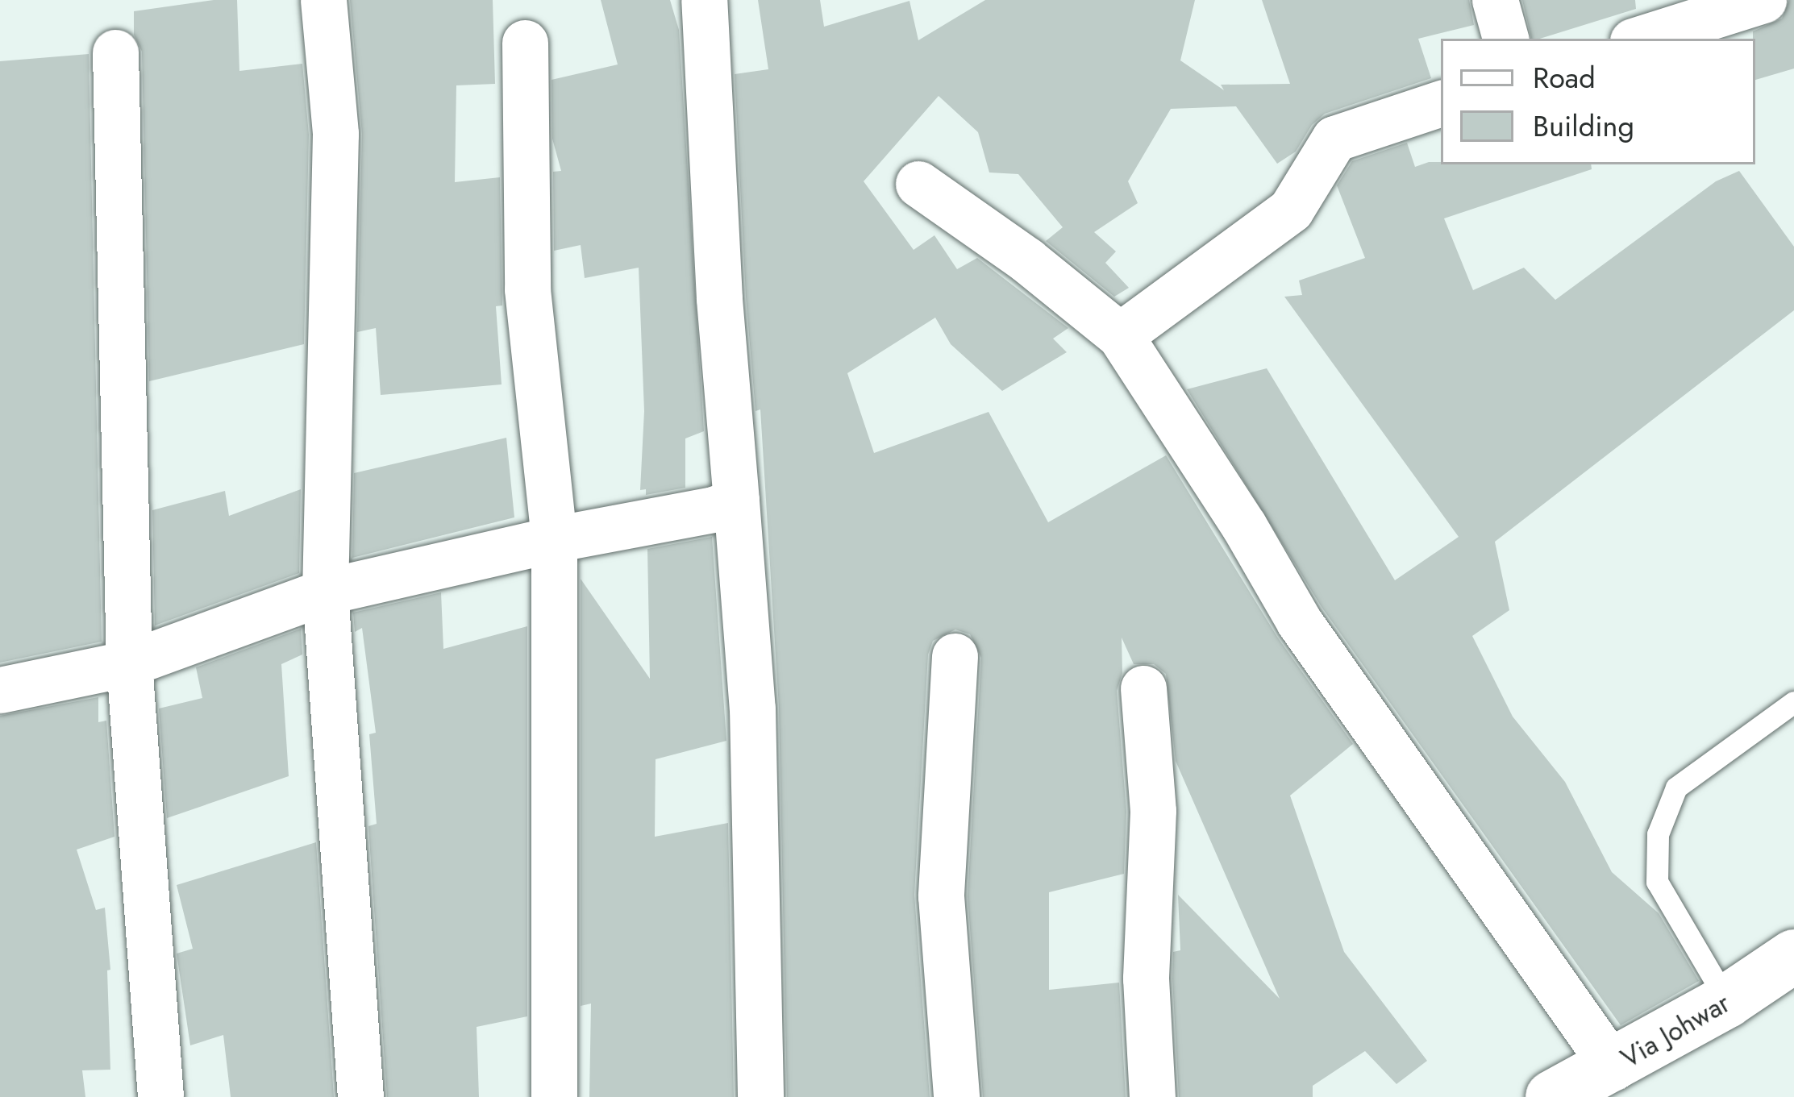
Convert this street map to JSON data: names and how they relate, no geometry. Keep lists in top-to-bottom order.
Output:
{
  "streets": {
    "street": ["Via Johwar"]
  },
  "legend": ["Road", "Building"]
}
